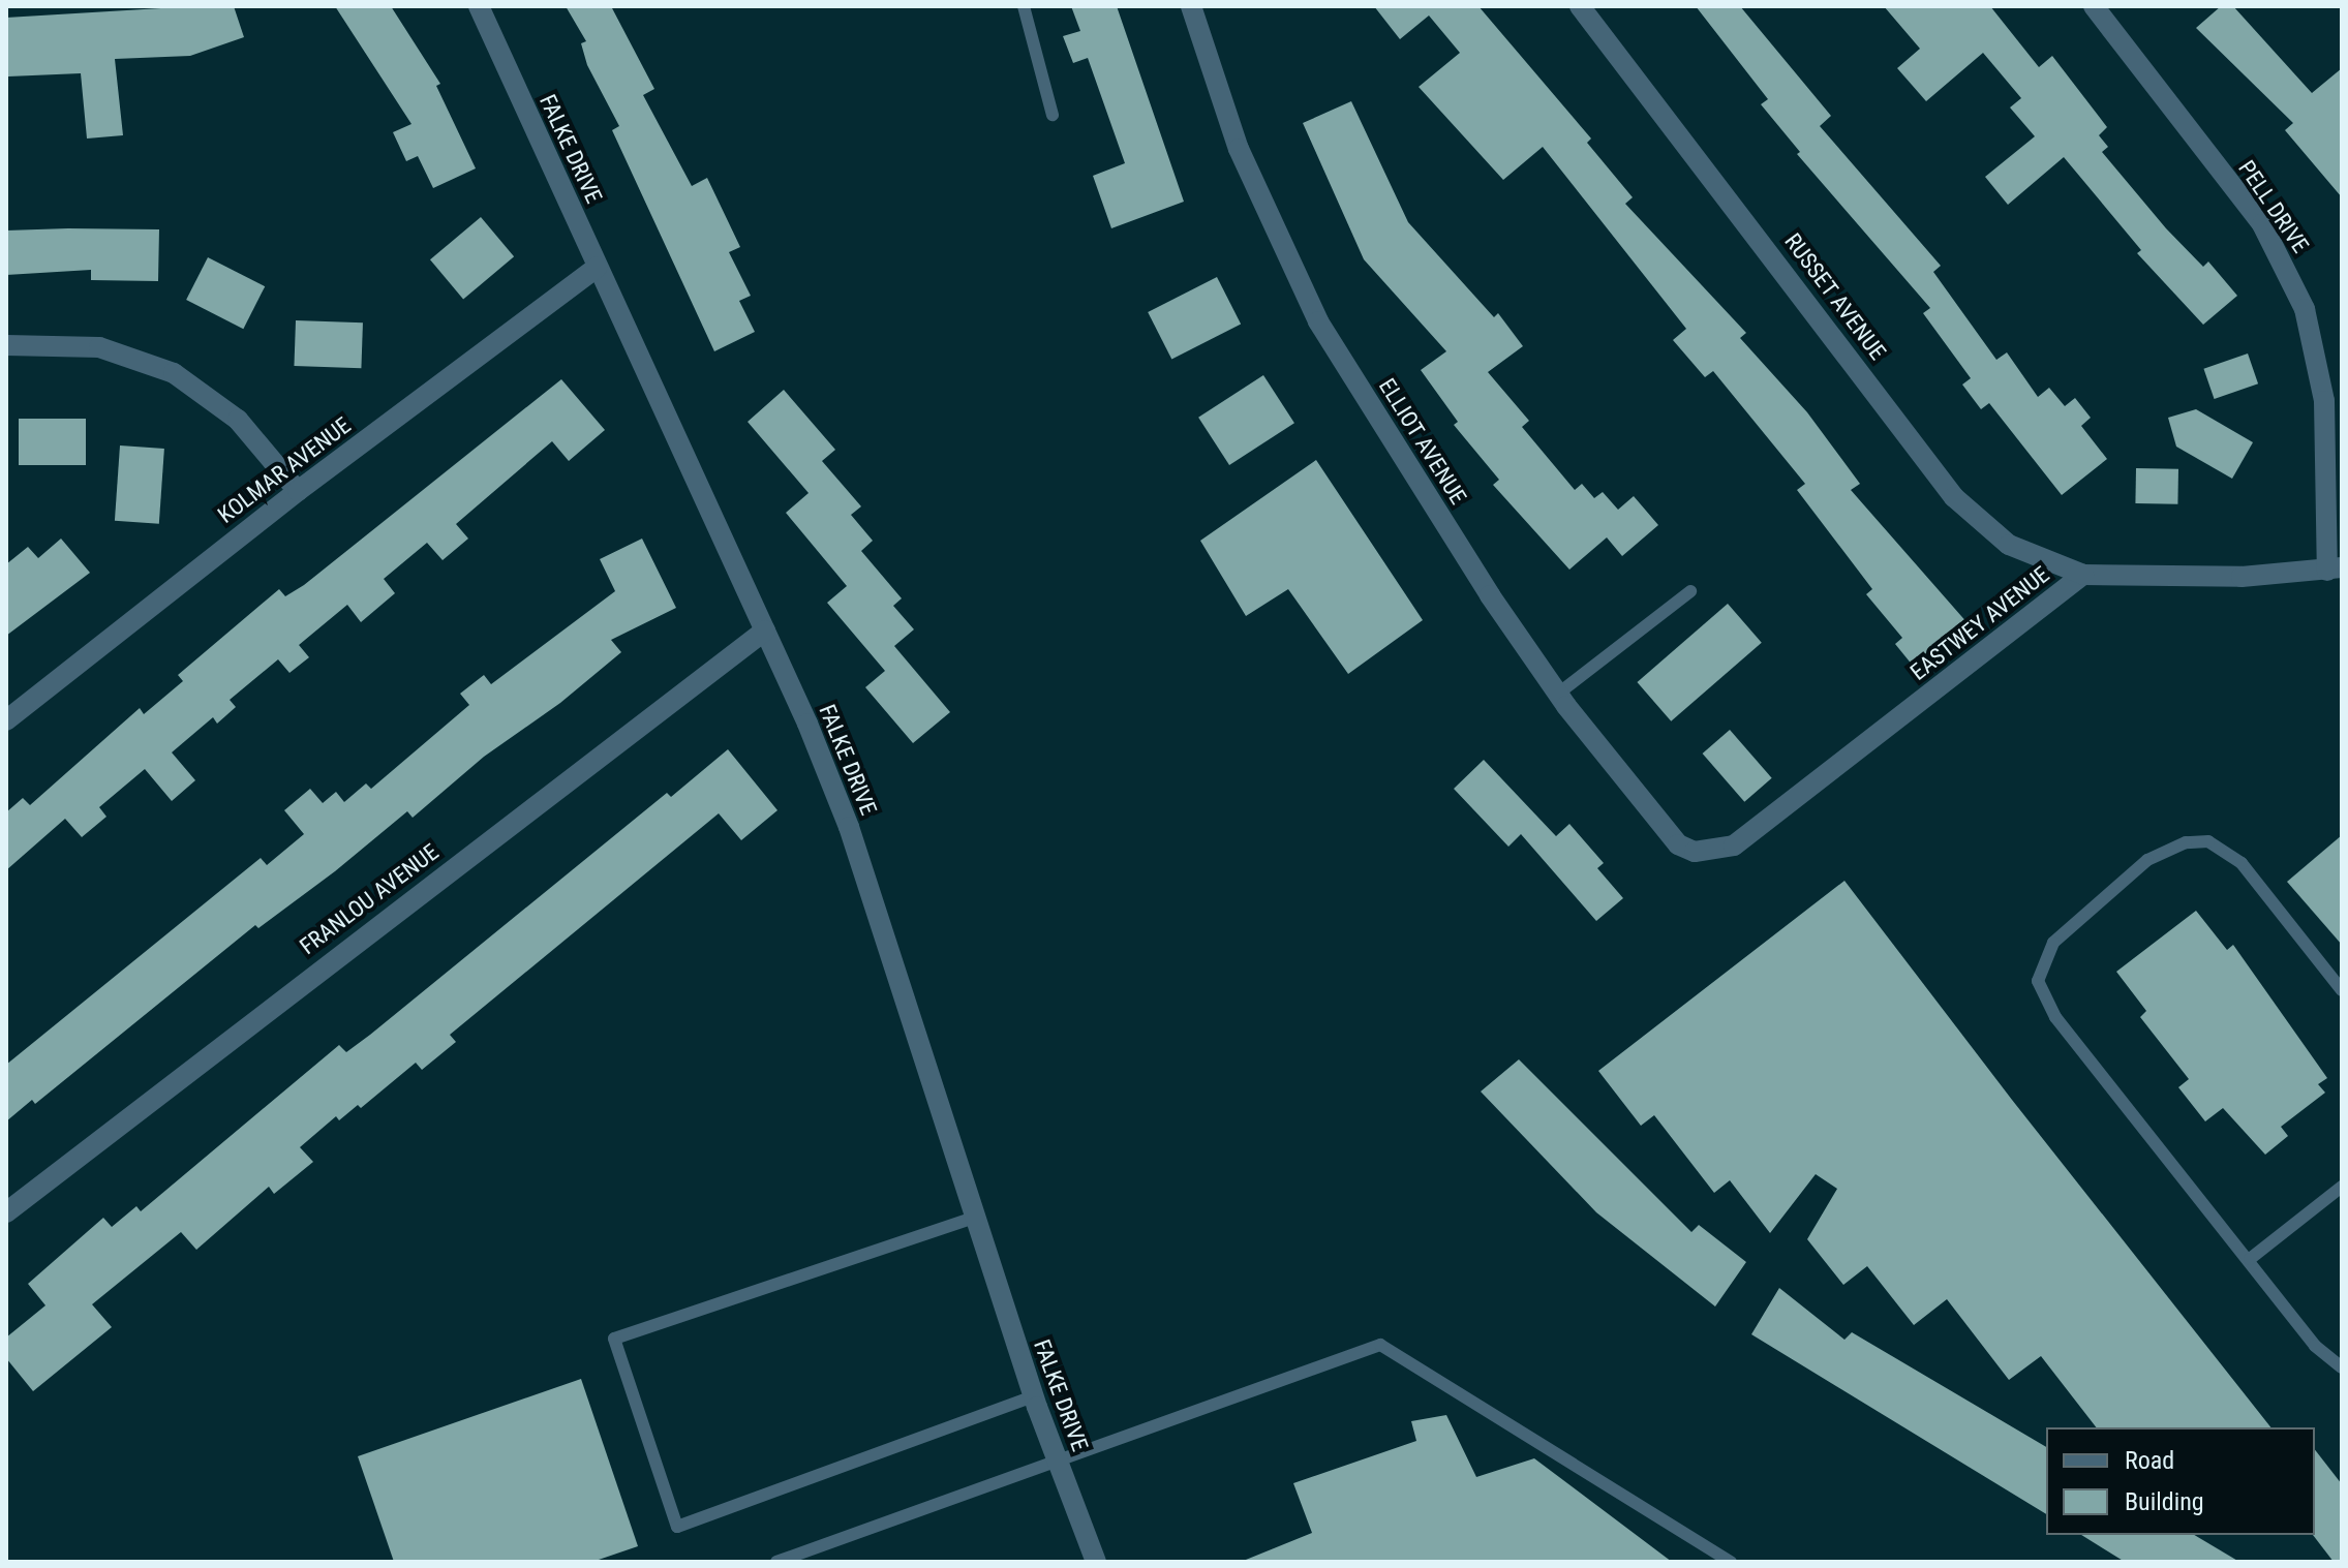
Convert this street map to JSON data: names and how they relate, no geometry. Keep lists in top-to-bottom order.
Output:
{
  "streets": {
    "street": [
      "FALKE DRIVE",
      "PELL DRIVE",
      "RUSSET AVENUE",
      "ELLIOT AVENUE",
      "KOLMAR AVENUE",
      "EASTWEY AVENUE",
      "FRANLOU AVENUE"
    ]
  },
  "crossings": [
    ["FALKE DRIVE", "KOLMAR AVENUE"],
    ["FALKE DRIVE", "FRANLOU AVENUE"],
    ["PELL DRIVE", "EASTWEY AVENUE"],
    ["RUSSET AVENUE", "EASTWEY AVENUE"],
    ["ELLIOT AVENUE", "EASTWEY AVENUE"]
  ],
  "legend": ["Road", "Building"]
}
